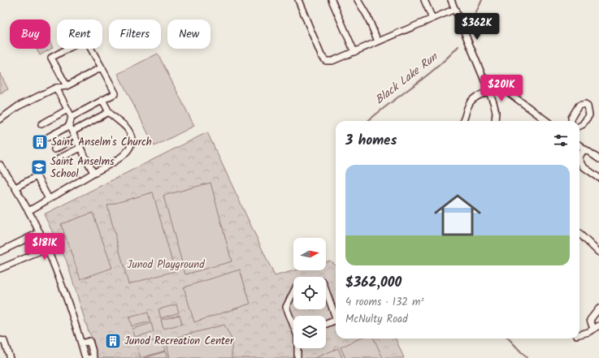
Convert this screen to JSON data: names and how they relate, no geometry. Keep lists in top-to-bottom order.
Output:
{
  "water": ["Black Lake Run"],
  "parks": ["Junod Playground"],
  "places": {
    "building": ["Saint Anselm's Church", "Junod Recreation Center"],
    "school or university": ["Saint Anselms School"]
  },
  "north": "right",
  "page": {
    "price": ["$362K", "$201K", "$181K"],
    "chip": [
      "Buy",
      "Rent",
      "Filters",
      "New"
    ],
    "heading": "3 homes",
    "list": [
      {
        "name": "$362,000",
        "note": "4 rooms · 132 m² · McNulty Road"
      }
    ]
  }
}
